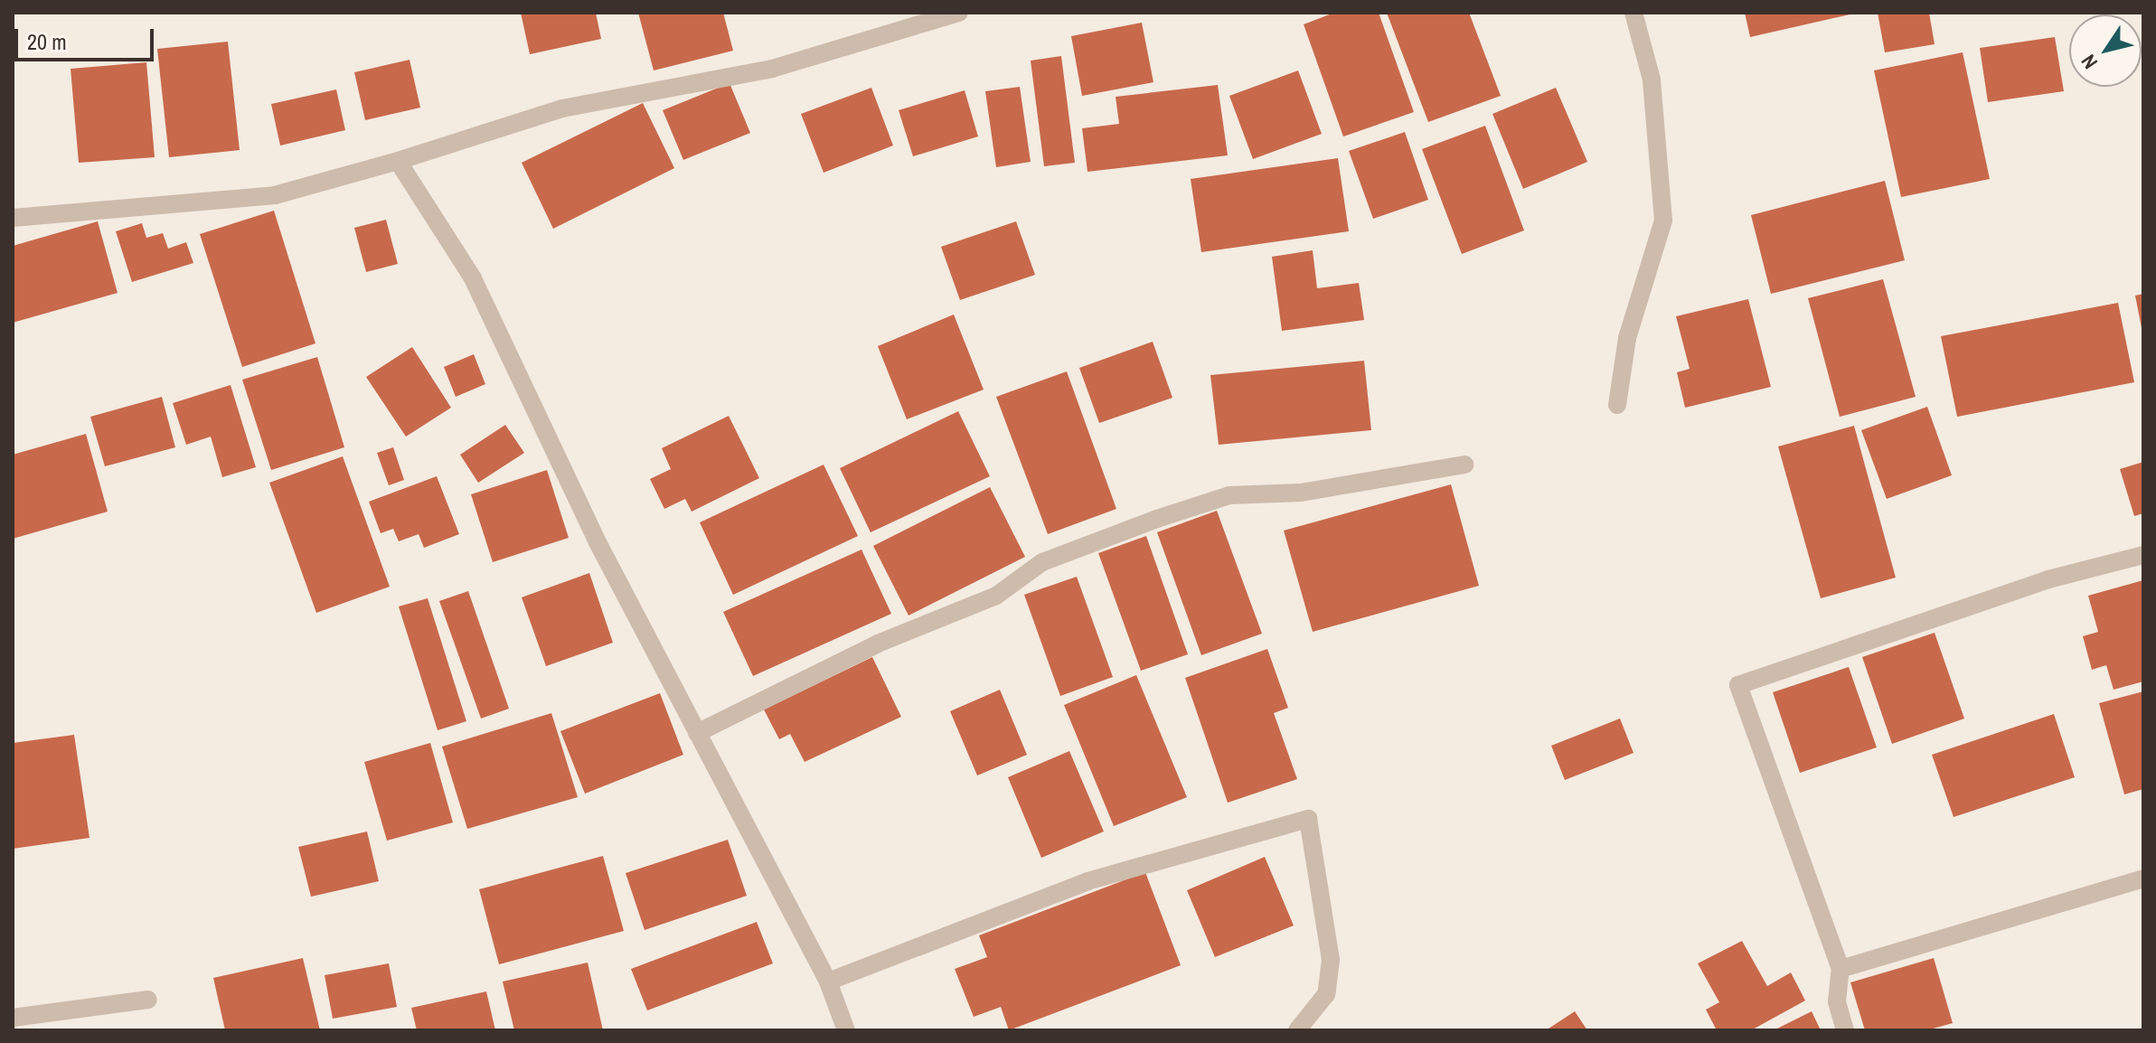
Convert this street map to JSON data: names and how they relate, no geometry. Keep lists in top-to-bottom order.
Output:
{
  "scale_bar": "20 m",
  "north": "bottom left"
}
